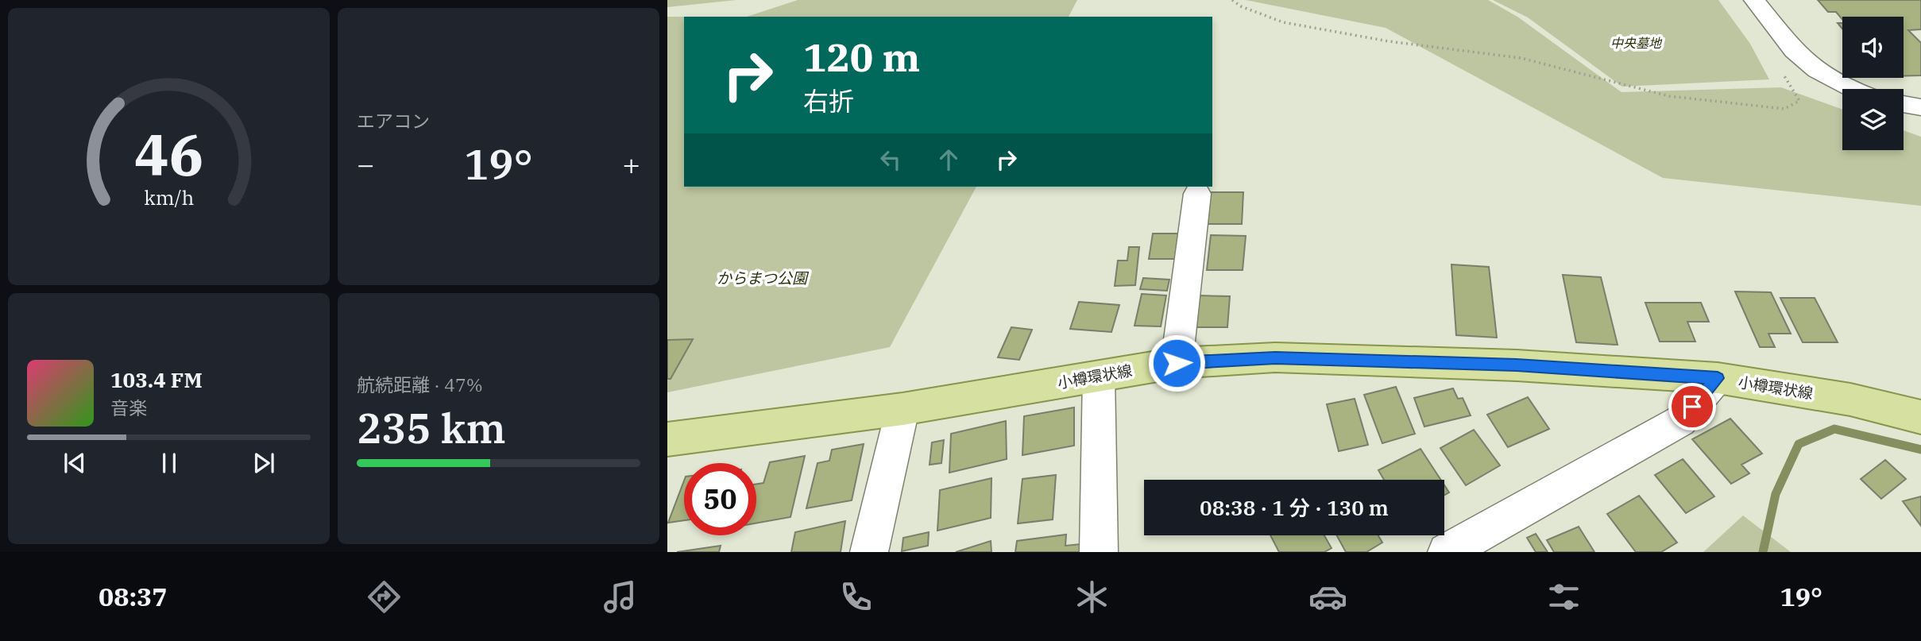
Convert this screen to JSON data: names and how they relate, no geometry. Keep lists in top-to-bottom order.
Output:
{
  "streets": {
    "main road": ["小樽環状線"]
  },
  "parks": ["中央墓地", "からまつ公園"],
  "page": {
    "tile": [
      "エアコン",
      ["航続距離 · 47%", "235 km"]
    ],
    "turn": ["120 m", "右折"],
    "heat": ["−", "19°", "+"],
    "song": ["103.4 FM", "音楽"],
    "limit": "50",
    "trip": "08:38 · 1 分 · 130 m",
    "tabs": ["08:37", "19°"],
    "gauge": ["46", "km/h"]
  }
}
